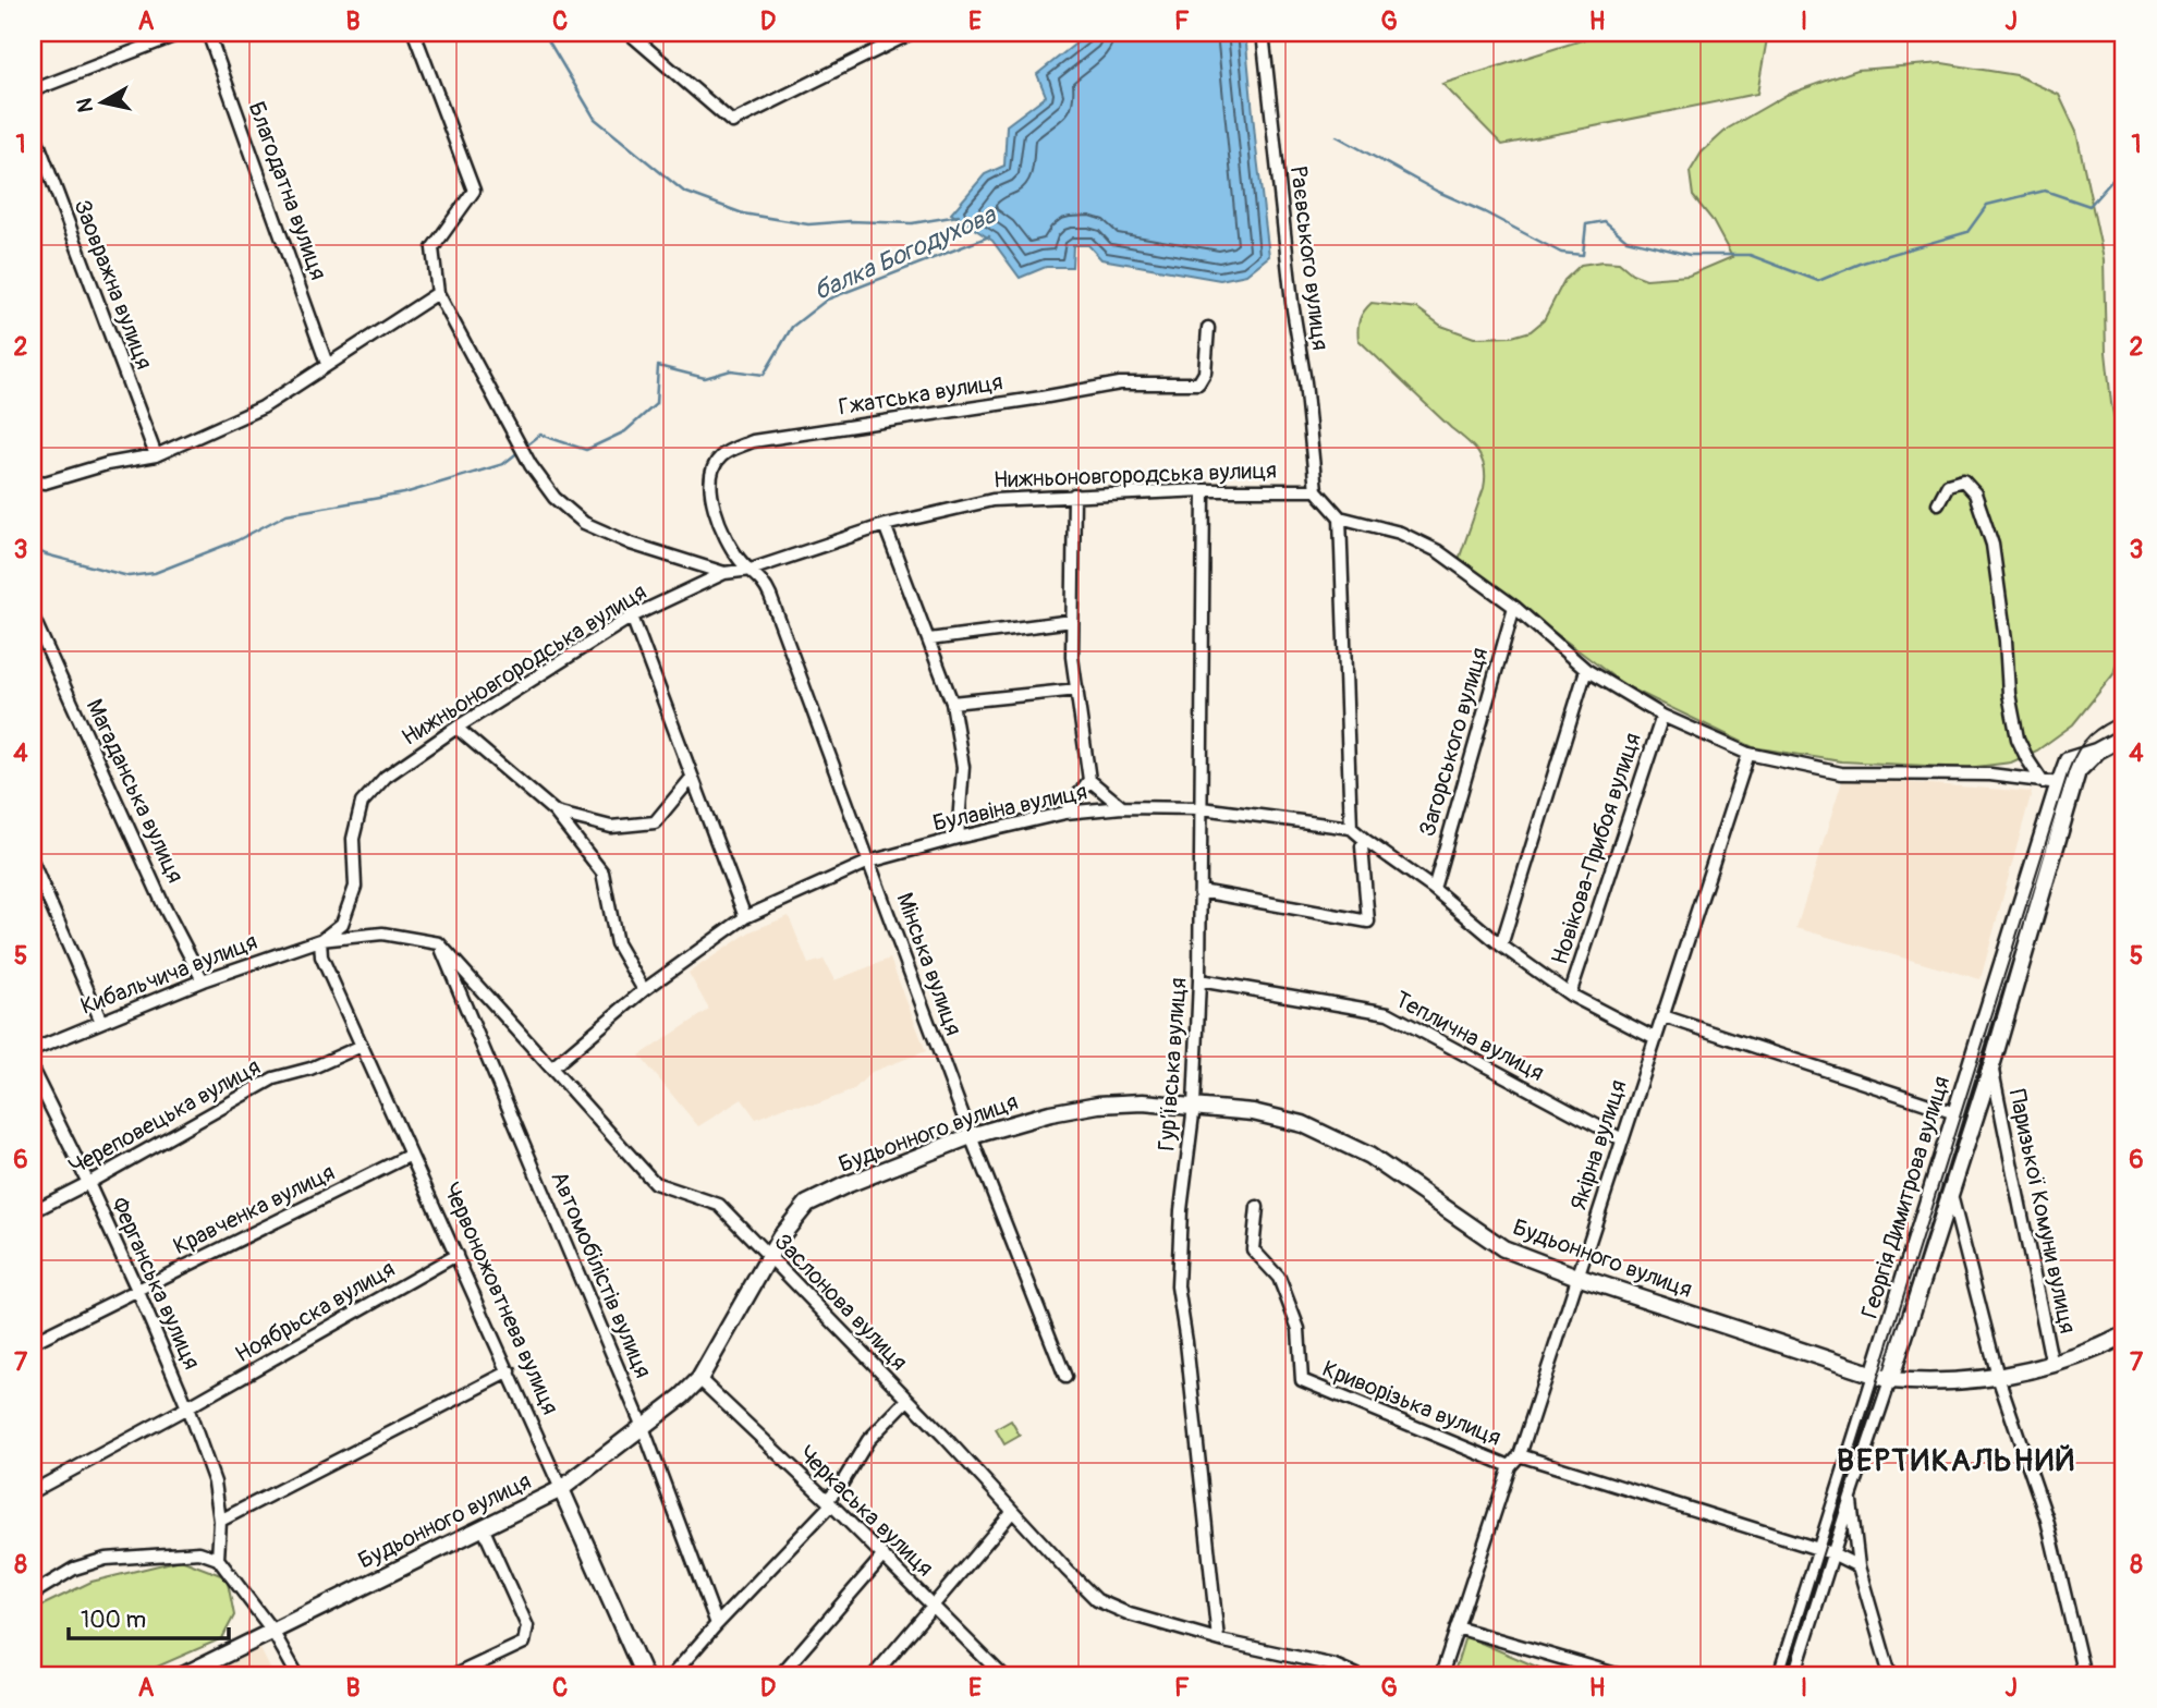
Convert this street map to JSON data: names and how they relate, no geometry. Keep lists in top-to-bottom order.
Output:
{
  "streets": {
    "main road": ["Будьонного вулиця", "Георгія Димитрова вулиця", "Червоножовтнева вулиця"],
    "street": [
      "Благодатна вулиця",
      "Раєвського вулиця",
      "Заовражна вулиця",
      "Гжатська вулиця",
      "Нижньоновгородська вулиця",
      "Загорського вулиця",
      "Магаданська вулиця",
      "Булавіна вулиця",
      "Новікова-Прибоя вулиця",
      "Мінська вулиця",
      "Кибальчича вулиця",
      "Теплична вулиця",
      "Гур’ївська вулиця",
      "Череповецька вулиця",
      "Якірна вулиця",
      "Кравченка вулиця",
      "Паризької Комуни вулиця",
      "Автомобілістів вулиця",
      "Ферганська вулиця",
      "Заслонова вулиця",
      "Ноябрьска вулиця",
      "Криворізька вулиця",
      "Черкаська вулиця"
    ]
  },
  "crossings": [
    ["Раєвського вулиця", "Нижньоновгородська вулиця"],
    ["Гжатська вулиця", "Нижньоновгородська вулиця"],
    ["Гжатська вулиця", "Мінська вулиця"],
    ["Нижньоновгородська вулиця", "Мінська вулиця"],
    ["Нижньоновгородська вулиця", "Кибальчича вулиця"],
    ["Нижньоновгородська вулиця", "Гур’ївська вулиця"],
    ["Нижньоновгородська вулиця", "Червоножовтнева вулиця"],
    ["Магаданська вулиця", "Кибальчича вулиця"],
    ["Булавіна вулиця", "Мінська вулиця"],
    ["Булавіна вулиця", "Гур’ївська вулиця"],
    ["Булавіна вулиця", "Заслонова вулиця"],
    ["Мінська вулиця", "Будьонного вулиця"],
    ["Кибальчича вулиця", "Червоножовтнева вулиця"],
    ["Теплична вулиця", "Гур’ївська вулиця"],
    ["Теплична вулиця", "Якірна вулиця"],
    ["Гур’ївська вулиця", "Будьонного вулиця"],
    ["Гур’ївська вулиця", "Заслонова вулиця"],
    ["Череповецька вулиця", "Ферганська вулиця"],
    ["Череповецька вулиця", "Червоножовтнева вулиця"],
    ["Будьонного вулиця", "Якірна вулиця"],
    ["Будьонного вулиця", "Георгія Димитрова вулиця"],
    ["Будьонного вулиця", "Паризької Комуни вулиця"],
    ["Будьонного вулиця", "Автомобілістів вулиця"],
    ["Будьонного вулиця", "Червоножовтнева вулиця"],
    ["Будьонного вулиця", "Заслонова вулиця"],
    ["Будьонного вулиця", "Черкаська вулиця"],
    ["Якірна вулиця", "Криворізька вулиця"],
    ["Георгія Димитрова вулиця", "Паризької Комуни вулиця"],
    ["Георгія Димитрова вулиця", "Криворізька вулиця"],
    ["Кравченка вулиця", "Ферганська вулиця"],
    ["Кравченка вулиця", "Червоножовтнева вулиця"],
    ["Автомобілістів вулиця", "Заслонова вулиця"],
    ["Ферганська вулиця", "Ноябрьска вулиця"],
    ["Червоножовтнева вулиця", "Ноябрьска вулиця"]
  ],
  "districts": ["ВЕРТИКАЛЬНИЙ"],
  "water": ["балка Богодухова"],
  "scale_bar": "100 m",
  "north": "left",
  "grid": {
    "columns": [
      "A",
      "B",
      "C",
      "D",
      "E",
      "F",
      "G",
      "H",
      "I",
      "J"
    ],
    "rows": [
      "1",
      "2",
      "3",
      "4",
      "5",
      "6",
      "7",
      "8"
    ]
  }
}
